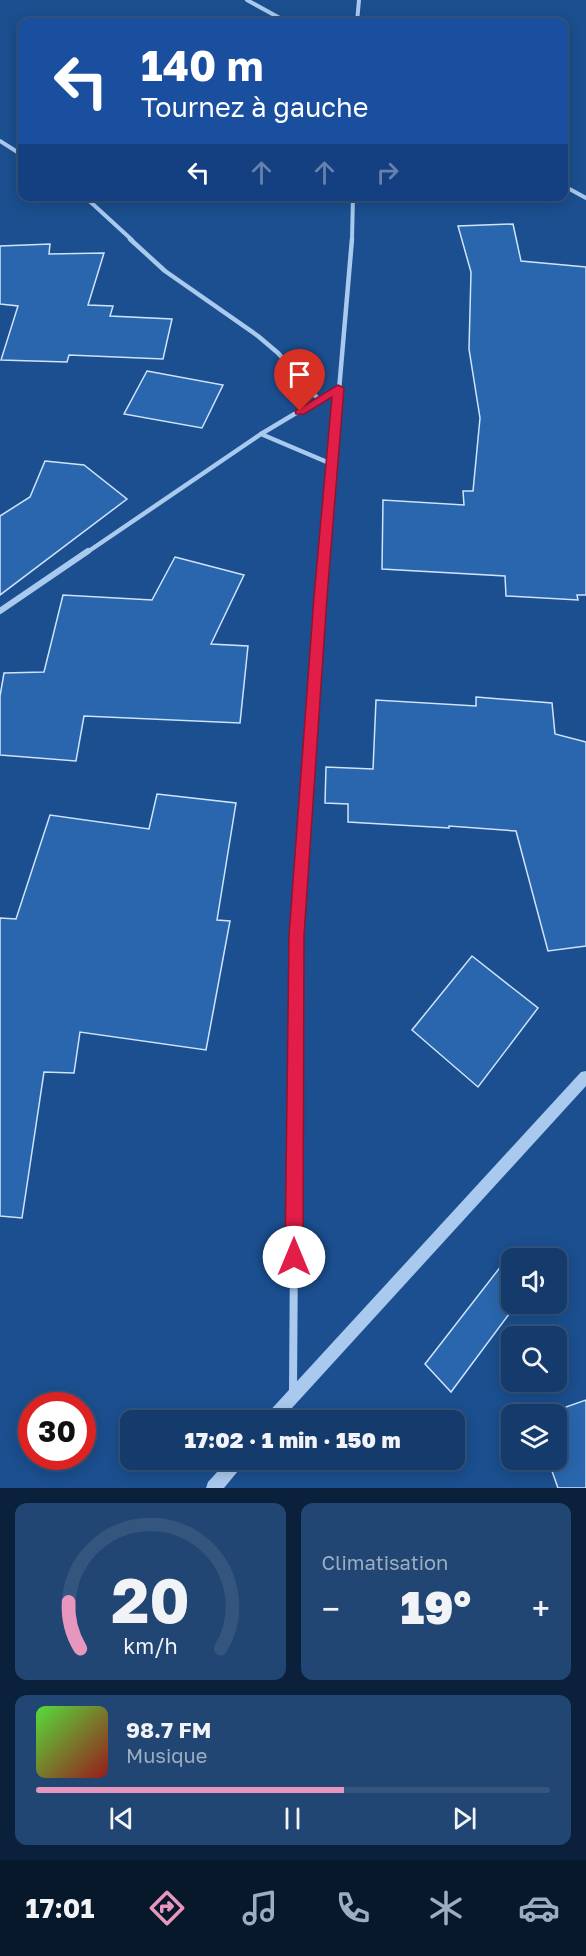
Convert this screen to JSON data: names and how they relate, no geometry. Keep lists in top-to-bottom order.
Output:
{
  "page": {
    "turn": ["140 m", "Tournez à gauche"],
    "limit": "30",
    "trip": "17:02 · 1 min · 150 m",
    "tile": "Climatisation",
    "heat": ["−", "19°", "+"],
    "song": ["98.7 FM", "Musique"],
    "tabs": "17:01",
    "gauge": ["20", "km/h"]
  }
}
